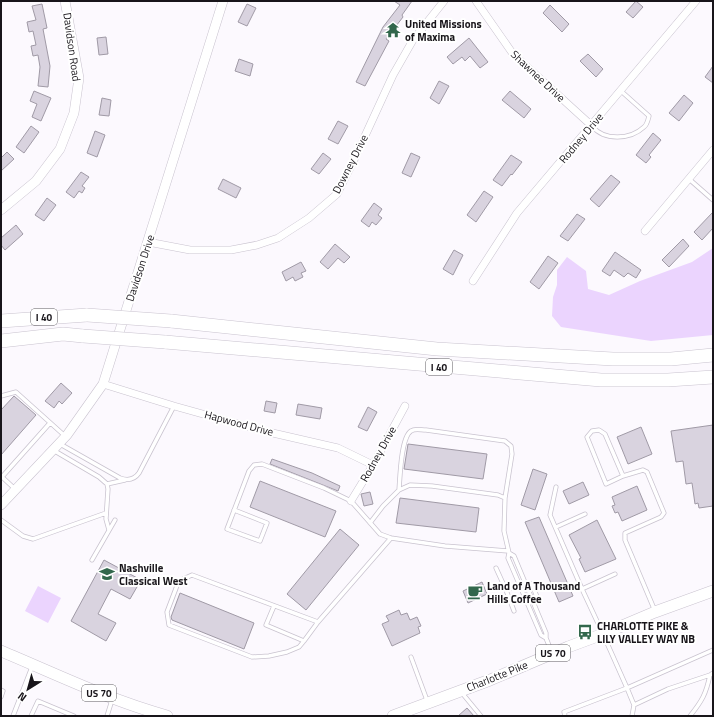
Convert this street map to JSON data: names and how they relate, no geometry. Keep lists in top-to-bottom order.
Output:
{
  "streets": {
    "highway": ["I 40"],
    "main road": ["US 70", "Charlotte Pike"],
    "street": [
      "Davidson Road",
      "Shawnee Drive",
      "Rodney Drive",
      "Downey Drive",
      "Davidson Drive",
      "Hapwood Drive"
    ]
  },
  "crossings": [
    ["Shawnee Drive", "Rodney Drive"],
    ["Rodney Drive", "Hapwood Drive"],
    ["Downey Drive", "Davidson Drive"],
    ["Davidson Drive", "Hapwood Drive"]
  ],
  "places": {
    "temple": ["United Missions of Maxima"],
    "school or university": ["Nashville Classical West"],
    "cafe": ["Land of A Thousand Hills Coffee"],
    "bus stop": ["CHARLOTTE PIKE & LILY VALLEY WAY NB"]
  },
  "north": "bottom left"
}
